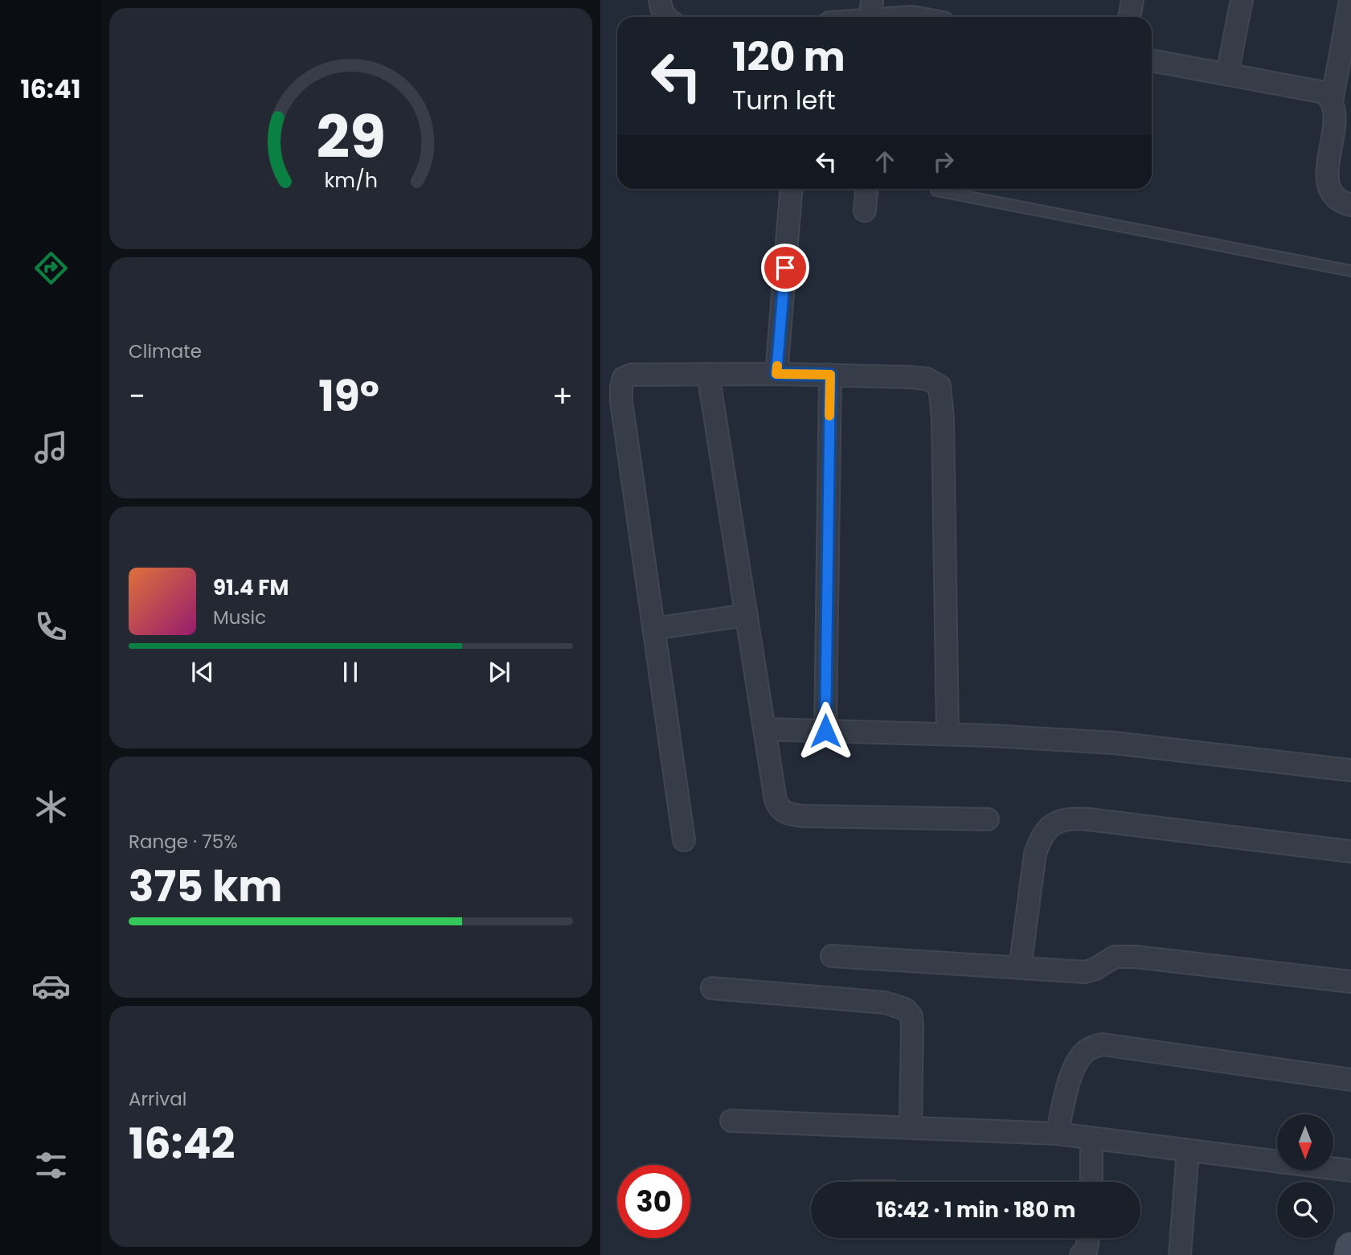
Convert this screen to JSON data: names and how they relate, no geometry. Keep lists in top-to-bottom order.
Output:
{
  "north": "bottom",
  "page": {
    "tabs": "16:41",
    "turn": ["120 m", "Turn left"],
    "tile": [
      "Climate",
      ["Range · 75%", "375 km"],
      ["Arrival", "16:42"]
    ],
    "heat": ["−", "19°", "+"],
    "song": ["91.4 FM", "Music"],
    "limit": "30",
    "trip": "16:42 · 1 min · 180 m",
    "gauge": ["29", "km/h"]
  }
}
